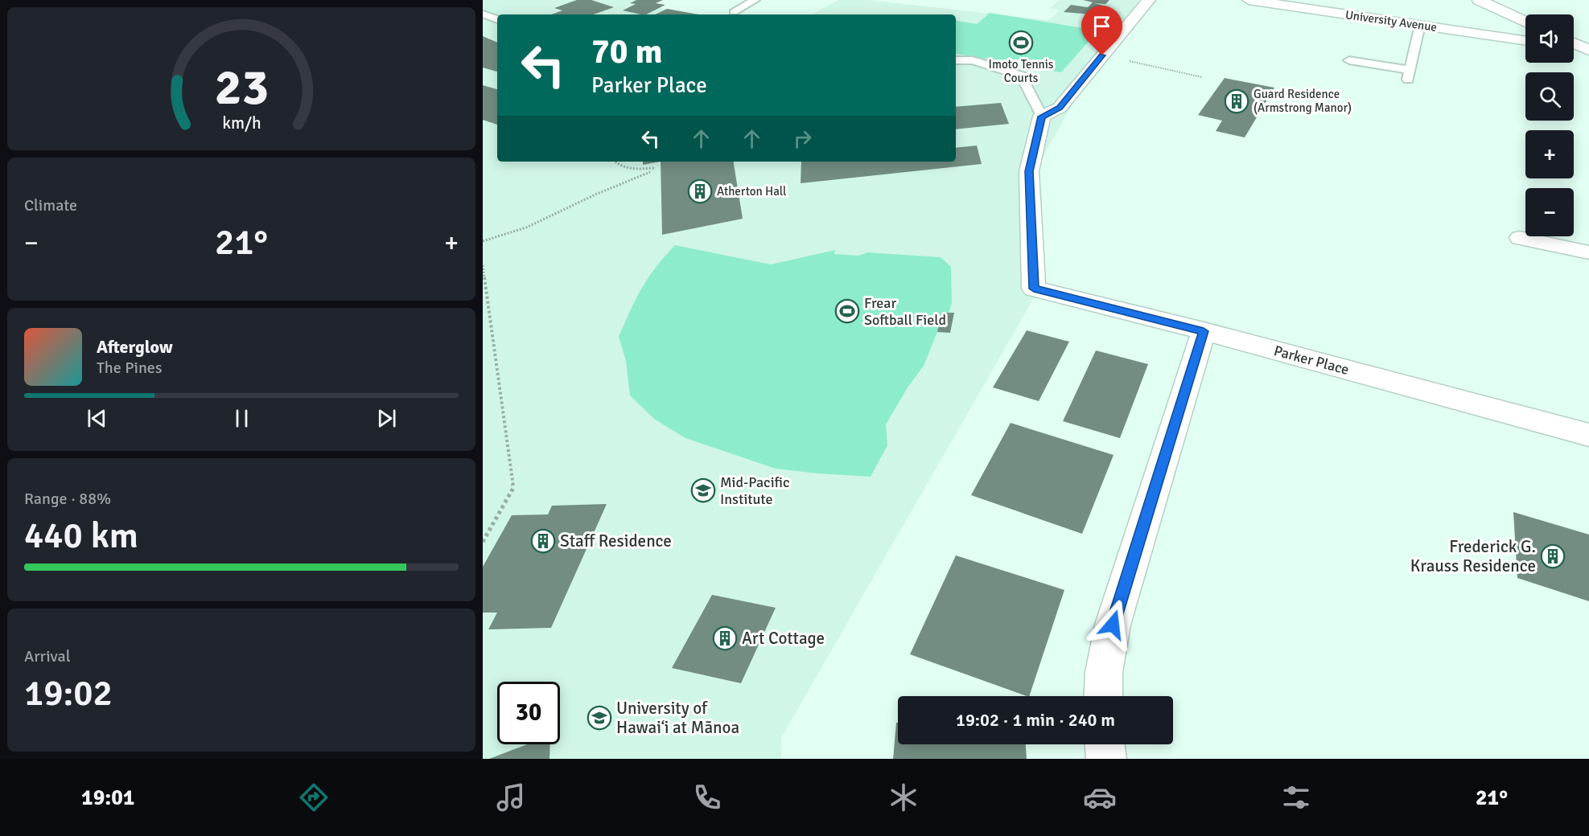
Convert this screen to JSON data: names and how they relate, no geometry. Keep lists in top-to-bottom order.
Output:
{
  "streets": {
    "street": ["University Avenue", "Parker Place"]
  },
  "places": {
    "sports": ["Imoto Tennis Courts", "Frear Softball Field"],
    "building": [
      "Guard Residence (Armstrong Manor)",
      "Atherton Hall",
      "Staff Residence",
      "Frederick G. Krauss Residence",
      "Art Cottage"
    ],
    "school or university": ["Mid-Pacific Institute", "University of Hawaiʻi at Mānoa"]
  },
  "page": {
    "map_buttons": ["+", "−"],
    "turn": ["70 m", "Parker Place"],
    "tile": [
      "Climate",
      ["Range · 88%", "440 km"],
      ["Arrival", "19:02"]
    ],
    "heat": ["−", "21°", "+"],
    "song": ["Afterglow", "The Pines"],
    "limit": "30",
    "trip": "19:02 · 1 min · 240 m",
    "tabs": ["19:01", "21°"],
    "gauge": ["23", "km/h"]
  }
}
